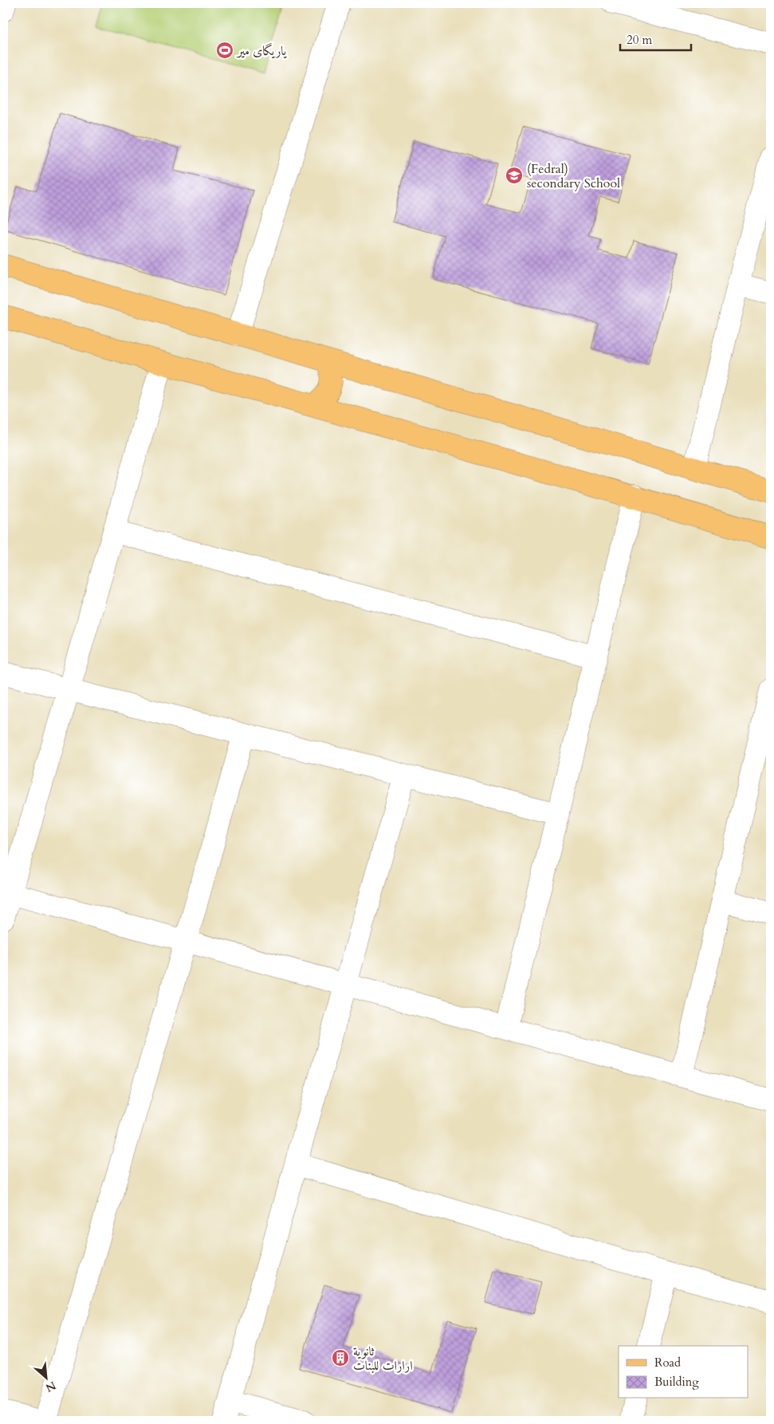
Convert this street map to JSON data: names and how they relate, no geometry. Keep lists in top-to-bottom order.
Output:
{
  "places": {
    "sports": ["یاریگای میر"],
    "school or university": ["(Fedral) secondary School"],
    "building": ["ثانوية ارارات للبنات"]
  },
  "legend": ["Road", "Building"],
  "scale_bar": "20 m",
  "north": "bottom right"
}
